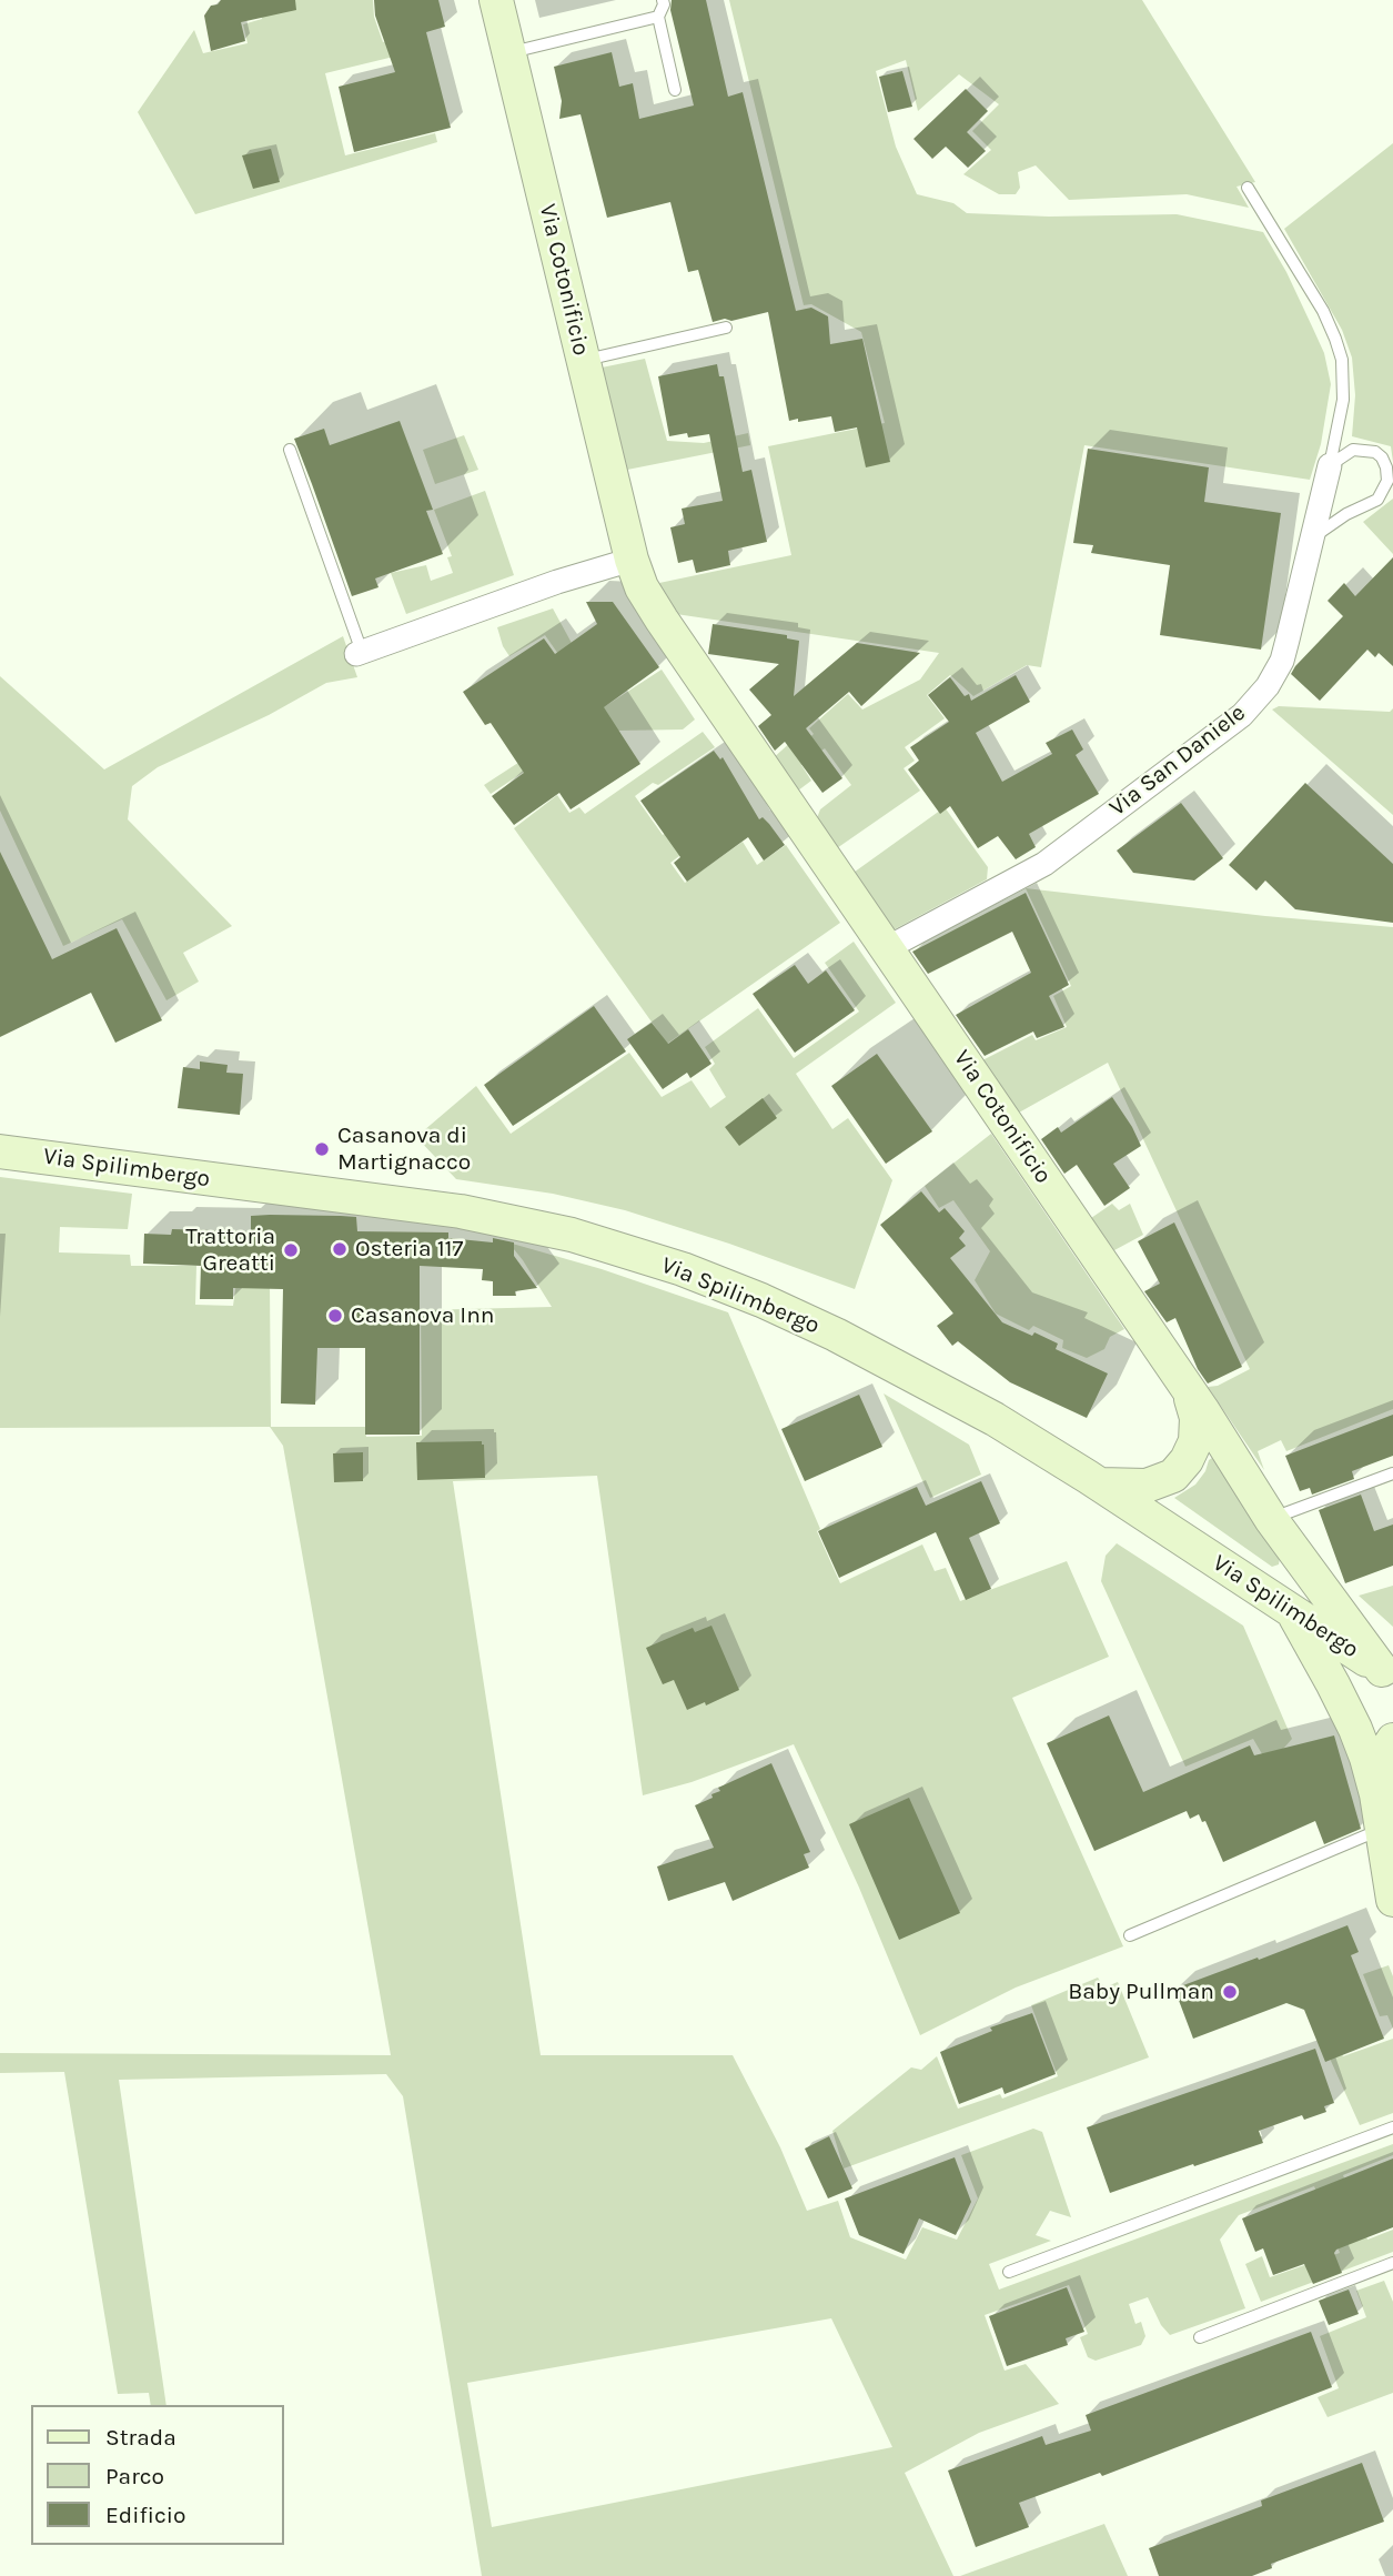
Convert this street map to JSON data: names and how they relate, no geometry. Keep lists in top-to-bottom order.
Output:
{
  "streets": {
    "street": ["Via Cotonificio", "Via San Daniele", "Via Spilimbergo"]
  },
  "crossings": [
    ["Via Cotonificio", "Via San Daniele"],
    ["Via Cotonificio", "Via Spilimbergo"]
  ],
  "places": [
    "Casanova di Martignacco",
    "Osteria 117",
    "Trattoria Greatti",
    "Casanova Inn",
    "Baby Pullman"
  ],
  "legend": ["Strada", "Parco", "Edificio"]
}
